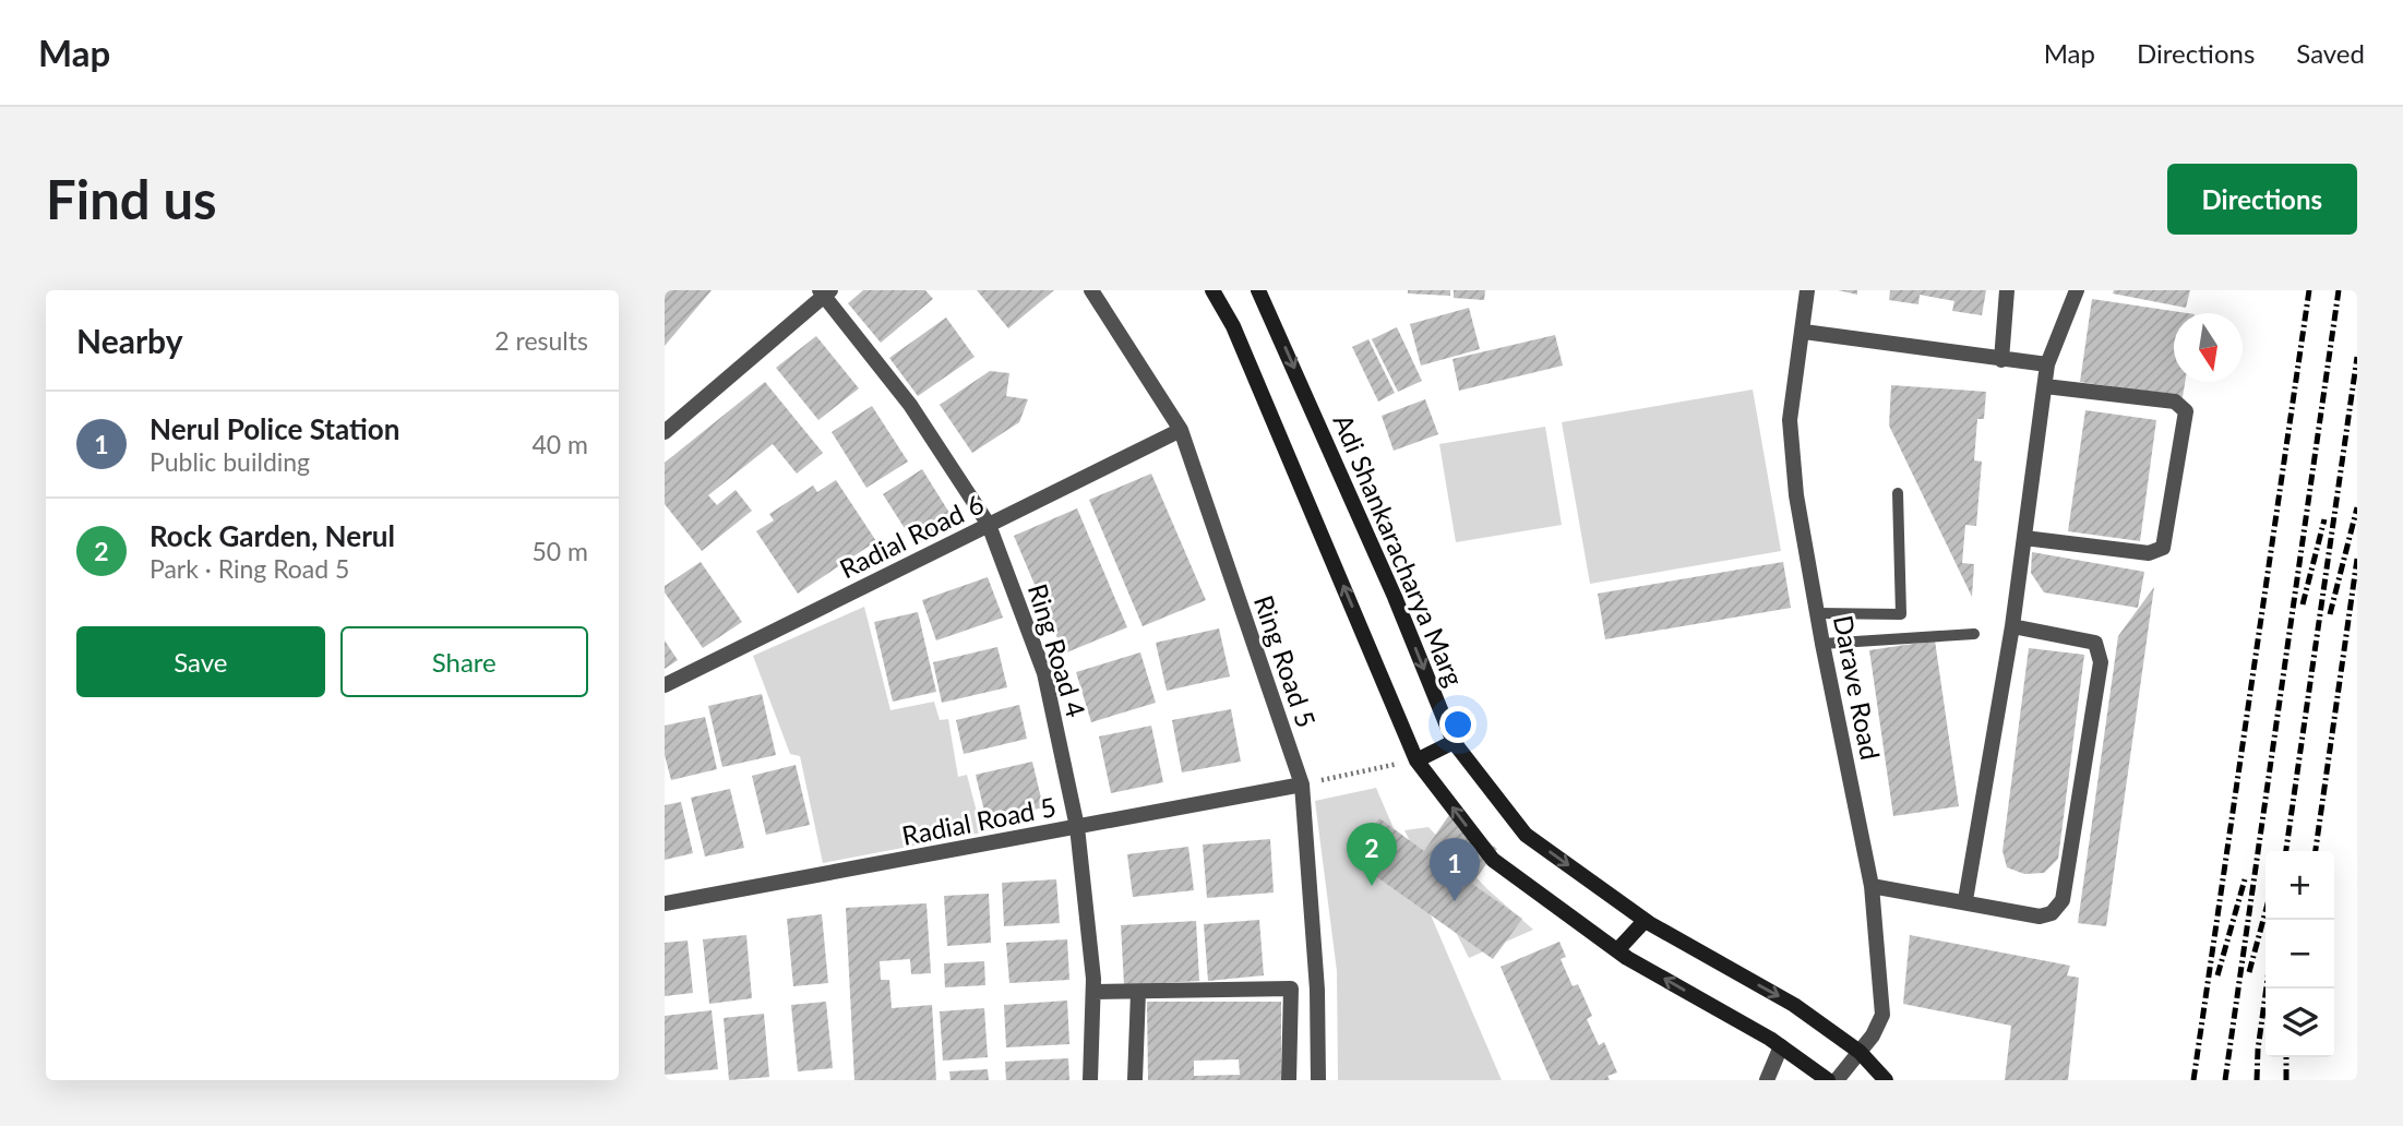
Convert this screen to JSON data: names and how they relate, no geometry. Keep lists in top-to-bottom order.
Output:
{
  "streets": {
    "main road": ["Adi Shankaracharya Marg"],
    "street": [
      "Radial Road 6",
      "Ring Road 4",
      "Ring Road 5",
      "Darave Road",
      "Radial Road 5"
    ]
  },
  "crossings": [
    ["Radial Road 6", "Ring Road 4"],
    ["Radial Road 6", "Ring Road 5"],
    ["Adi Shankaracharya Marg", "Darave Road"],
    ["Ring Road 4", "Radial Road 5"],
    ["Ring Road 5", "Radial Road 5"]
  ],
  "north": "bottom",
  "page": {
    "header": "Map",
    "nav": ["Map", "Directions", "Saved"],
    "buttons": [
      "Directions",
      ["Save", "Share"]
    ],
    "title": "Find us",
    "heading": ["Nearby", "2 results"],
    "list": [
      {
        "mark": "1",
        "name": "Nerul Police Station",
        "note": "Public building",
        "value": "40 m"
      },
      {
        "mark": "2",
        "name": "Rock Garden, Nerul",
        "note": "Park · Ring Road 5",
        "value": "50 m"
      }
    ],
    "pins": ["2", "1"],
    "map_buttons": ["+", "−"]
  }
}
